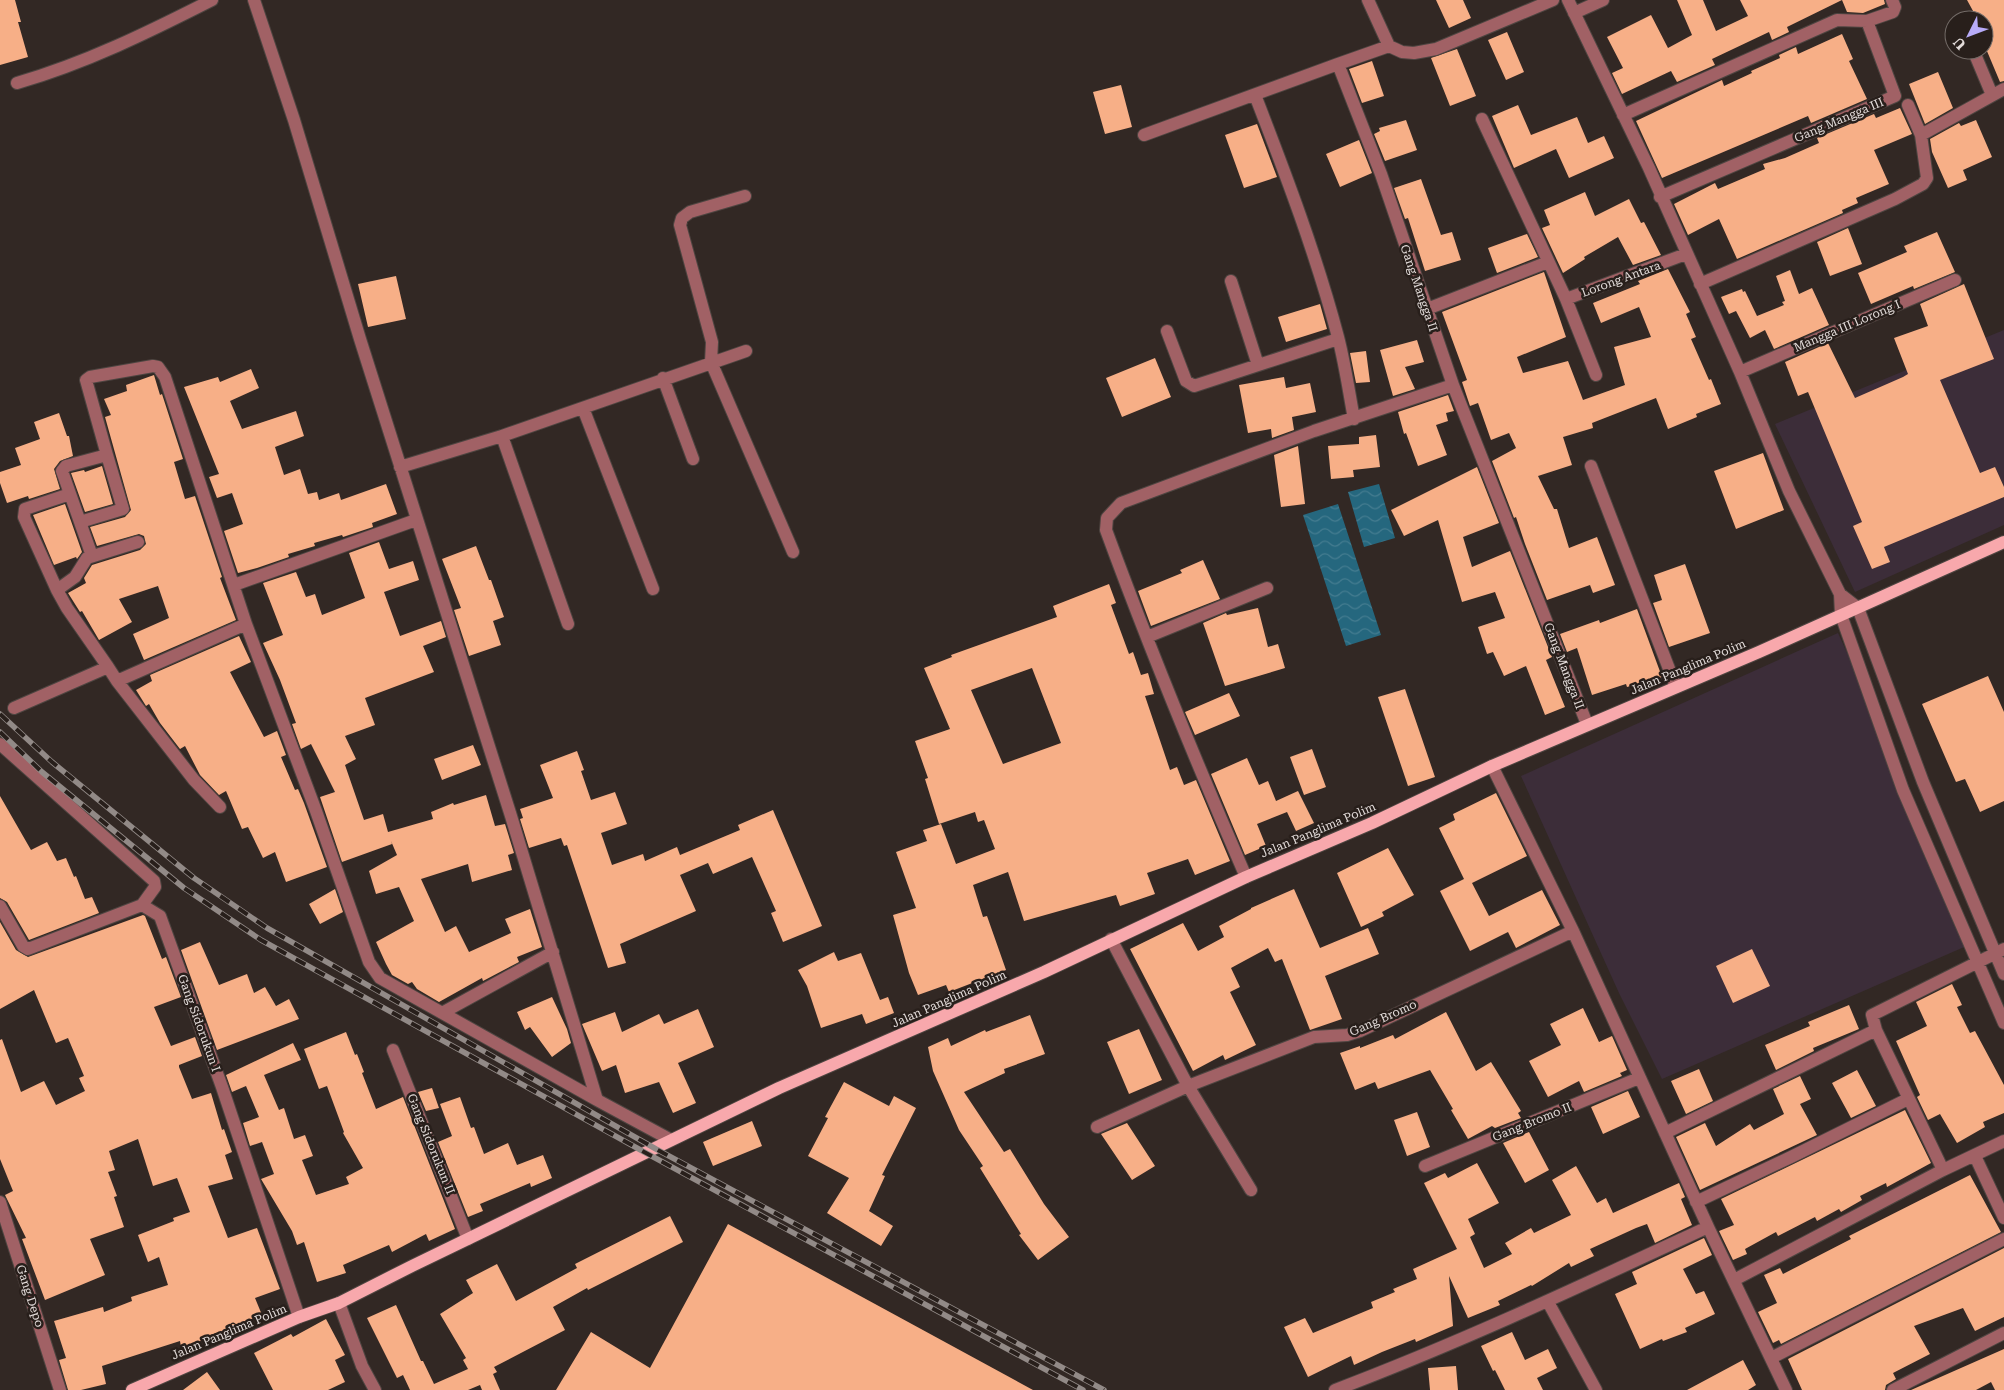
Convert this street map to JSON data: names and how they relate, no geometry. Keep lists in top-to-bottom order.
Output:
{
  "streets": {
    "main road": ["Jalan Panglima Polim"],
    "street": [
      "Gang Mangga III",
      "Lorong Antara",
      "Gang Mangga II",
      "Mangga III Lorong I",
      "Gang Bromo",
      "Gang Sidorukun I",
      "Gang Bromo II",
      "Gang Sidorukun II",
      "Gang Depo"
    ]
  },
  "crossings": [
    ["Gang Mangga II", "Jalan Panglima Polim"],
    ["Jalan Panglima Polim", "Gang Sidorukun I"],
    ["Jalan Panglima Polim", "Gang Sidorukun II"]
  ],
  "north": "bottom left"
}
